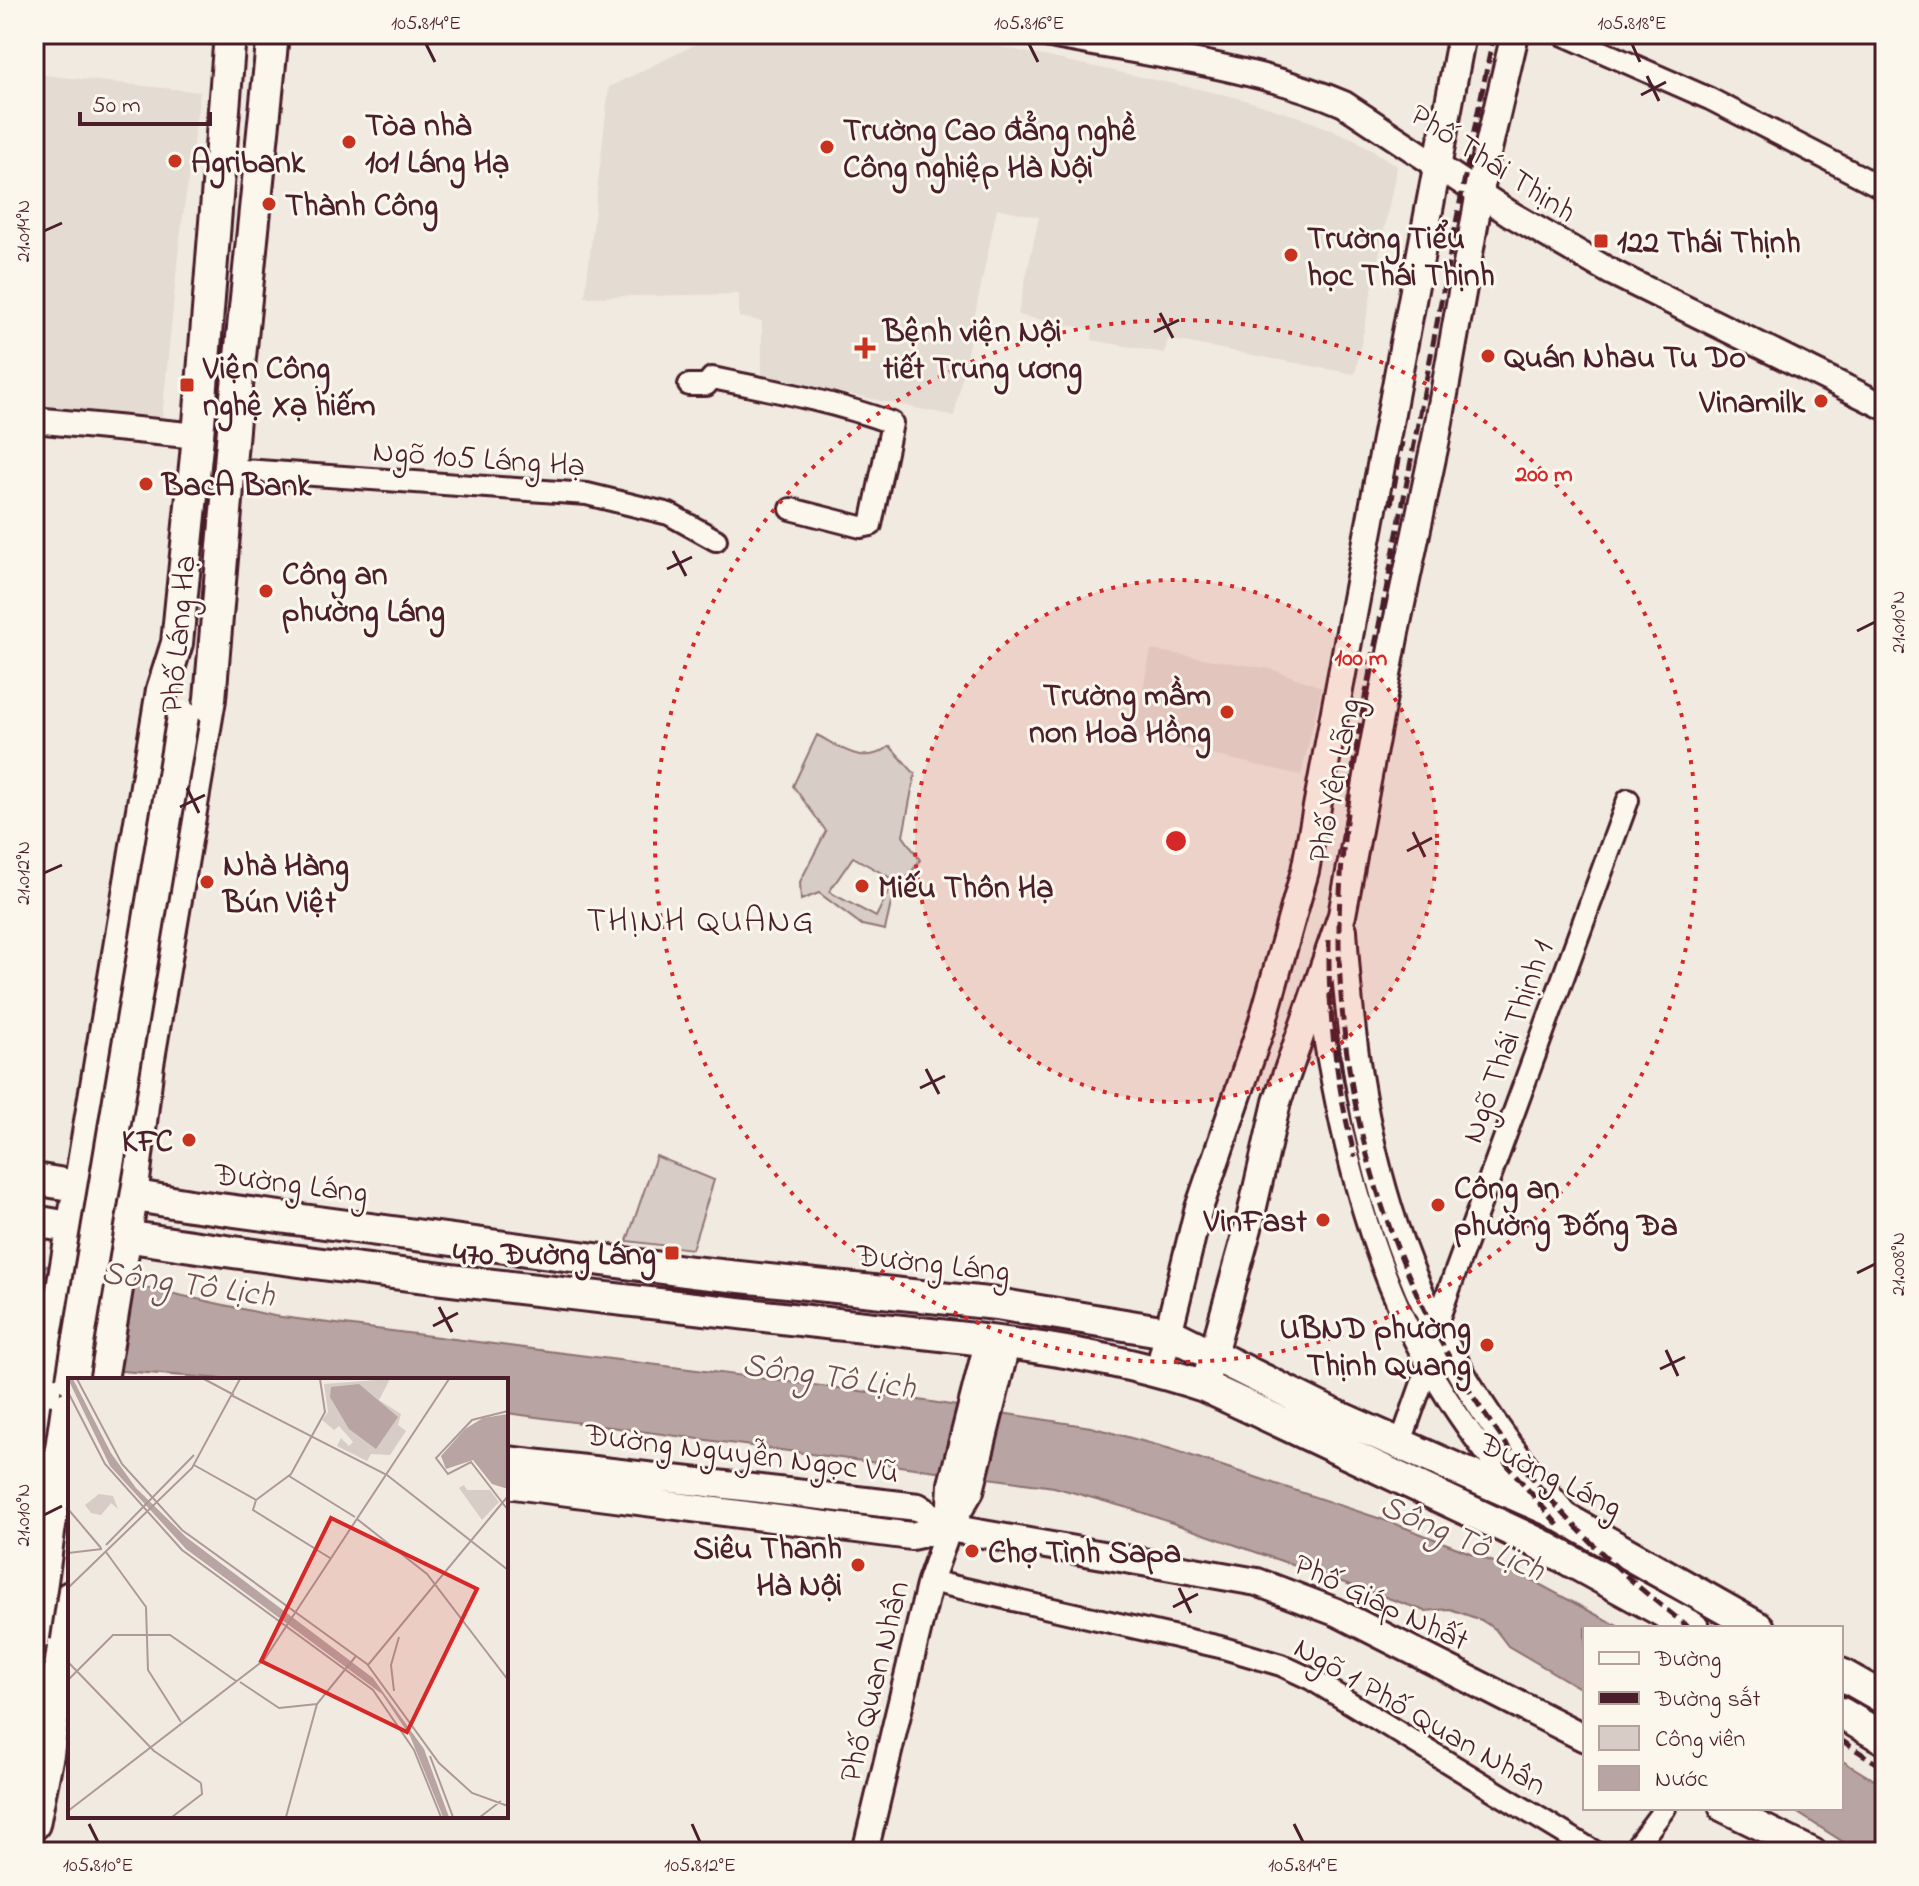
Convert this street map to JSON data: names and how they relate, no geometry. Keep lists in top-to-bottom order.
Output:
{
  "streets": {
    "main road": [
      "Phố Láng Hạ",
      "Phố Yên Lãng",
      "Đường Láng",
      "Đường Nguyễn Ngọc Vũ",
      "Phố Giáp Nhất"
    ],
    "street": [
      "Phố Thái Thịnh",
      "Ngõ 105 Láng Hạ",
      "Ngõ Thái Thịnh 1",
      "Phố Quan Nhân",
      "Ngõ 1 Phố Quan Nhân"
    ]
  },
  "crossings": [
    ["Phố Thái Thịnh", "Phố Yên Lãng"],
    ["Ngõ 105 Láng Hạ", "Phố Láng Hạ"],
    ["Phố Láng Hạ", "Đường Láng"],
    ["Phố Yên Lãng", "Đường Láng"],
    ["Ngõ Thái Thịnh 1", "Đường Láng"],
    ["Đường Nguyễn Ngọc Vũ", "Phố Giáp Nhất"],
    ["Đường Nguyễn Ngọc Vũ", "Phố Quan Nhân"],
    ["Phố Giáp Nhất", "Phố Quan Nhân"],
    ["Phố Quan Nhân", "Ngõ 1 Phố Quan Nhân"]
  ],
  "districts": ["THỊNH QUANG"],
  "water": ["Sông Tô Lịch"],
  "places": {
    "other": [
      "Tòa nhà 101 Láng Hạ",
      "Trường Cao đẳng nghề Công nghiệp Hà Nội",
      "Agribank",
      "Thành Công",
      "Trường Tiểu học Thái Thịnh",
      "Quán Nhau Tu Do",
      "Vinamilk",
      "BacA Bank",
      "Công an phường Láng",
      "Trường mầm non Hoa Hồng",
      "Nhà Hàng Bún Việt",
      "Miếu Thôn Hạ",
      "KFC",
      "Công an phường Đống Đa",
      "VinFast",
      "UBND phường Thịnh Quang",
      "Chợ Tình Sapa",
      "Siêu Thanh Hà Nội"
    ],
    "transit": ["122 Thái Thịnh", "Viện Công nghệ Xạ hiếm", "470 Đường Láng"],
    "health": ["Bệnh viện Nội tiết Trung ương"]
  },
  "legend": [
    "Đường",
    "Đường sắt",
    "Công viên",
    "Nước"
  ],
  "scale_bar": "50 m",
  "coordinates": [
    "105.814°E",
    "105.816°E",
    "105.818°E",
    "21.014°N",
    "21.010°N",
    "21.012°N",
    "21.008°N",
    "105.810°E",
    "105.812°E"
  ],
  "rings": ["200 m", "100 m"]
}
